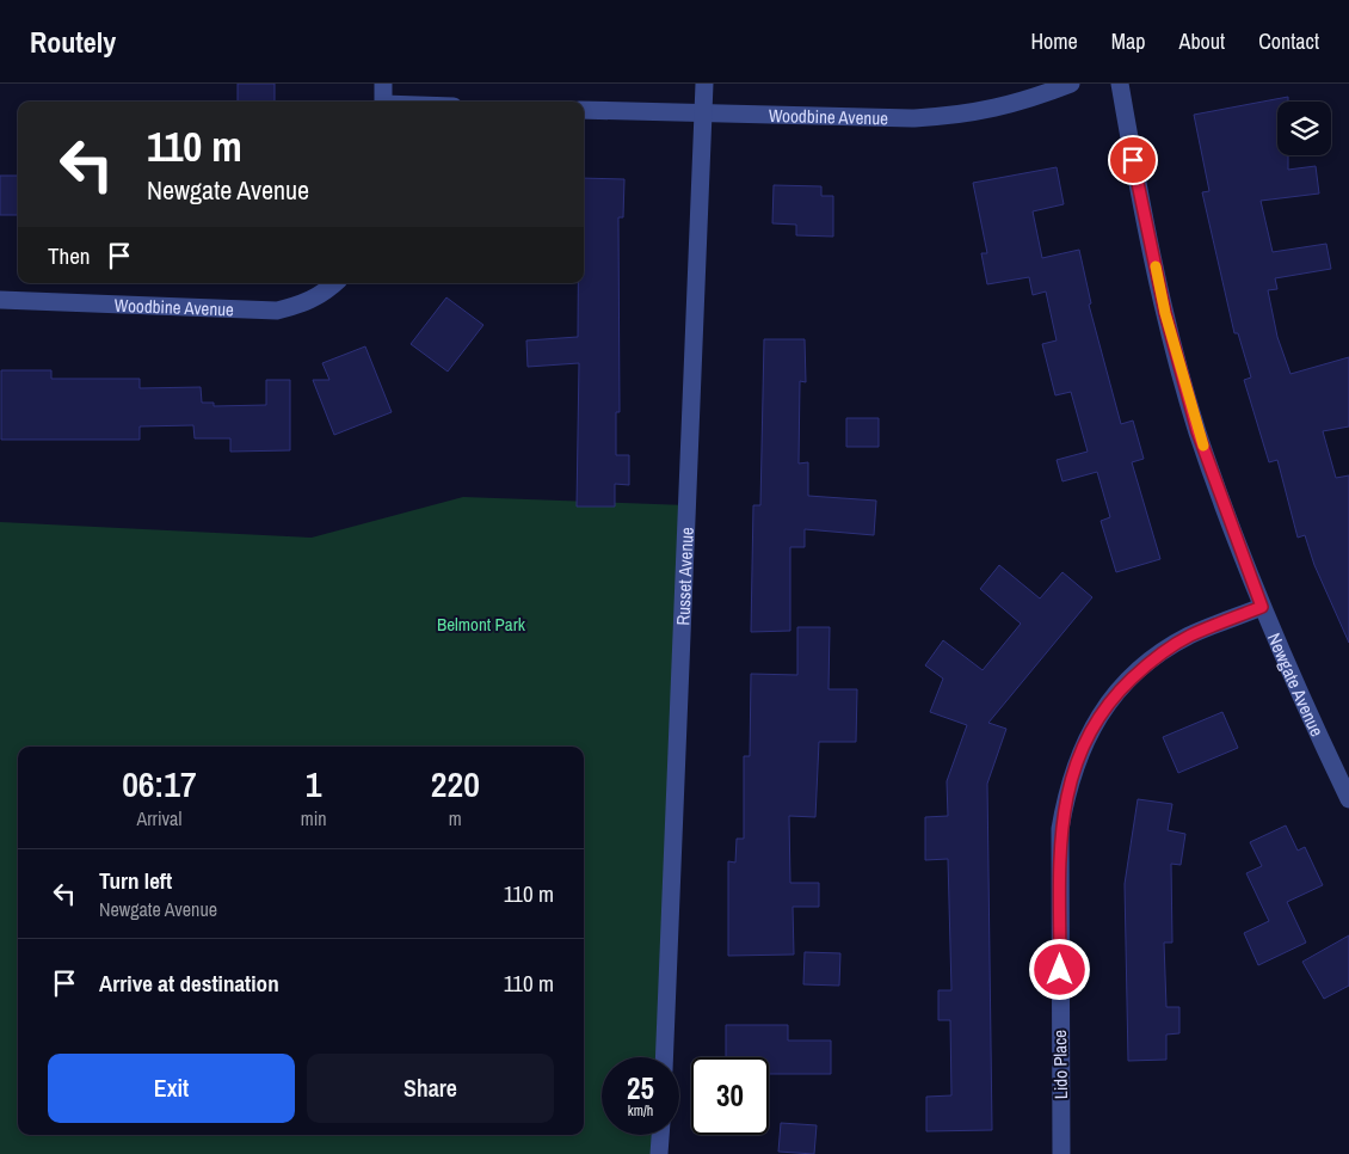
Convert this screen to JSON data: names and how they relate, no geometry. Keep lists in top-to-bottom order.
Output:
{
  "streets": {
    "street": [
      "Woodbine Avenue",
      "Russet Avenue",
      "Newgate Avenue",
      "Lido Place"
    ]
  },
  "crossings": [
    ["Woodbine Avenue", "Russet Avenue"],
    ["Newgate Avenue", "Lido Place"]
  ],
  "parks": ["Belmont Park"],
  "page": {
    "header": "Routely",
    "nav": [
      "Home",
      "Map",
      "About",
      "Contact"
    ],
    "turn": ["110 m", "Newgate Avenue"],
    "then": "Then",
    "eta": [
      "06:17",
      "Arrival",
      "1",
      "min",
      "220",
      "m"
    ],
    "list": [
      {
        "name": "Turn left",
        "note": "Newgate Avenue",
        "value": "110 m"
      },
      {
        "name": "Arrive at destination",
        "value": "110 m"
      }
    ],
    "buttons": ["Exit", "Share"],
    "speed": "25 km/h",
    "limit": "30"
  }
}
